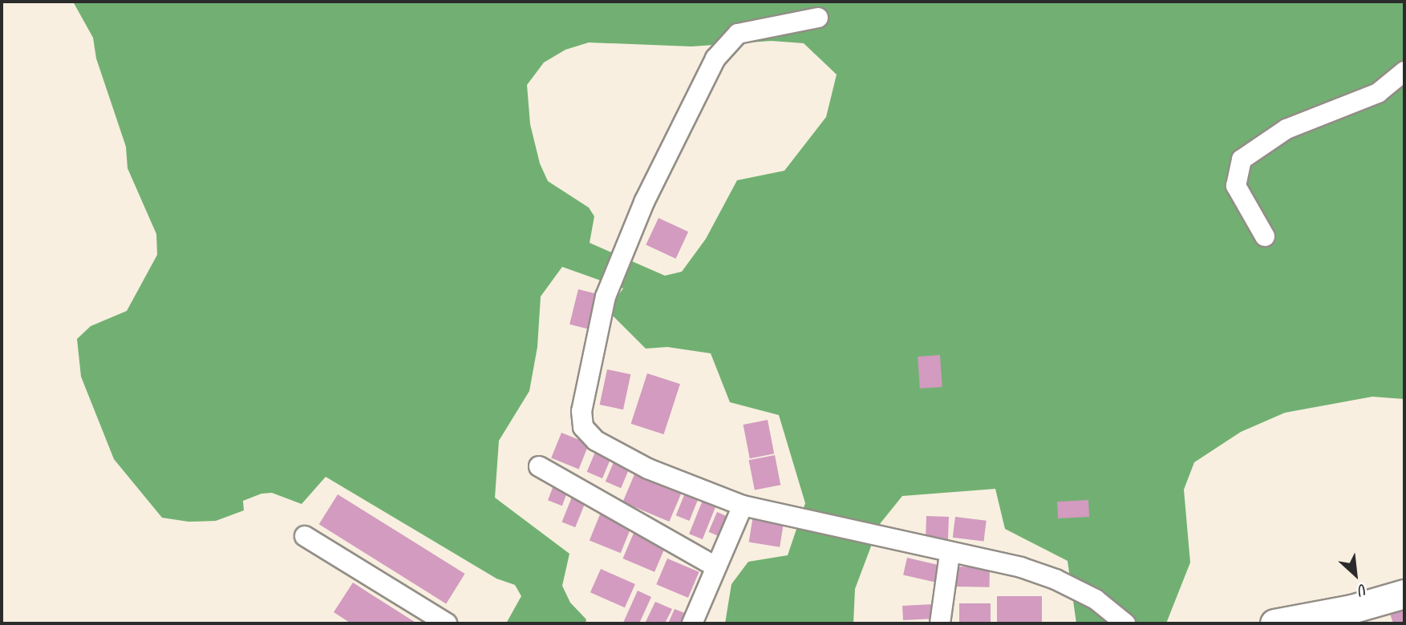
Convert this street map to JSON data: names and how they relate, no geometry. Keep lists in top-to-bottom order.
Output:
{
  "north": "bottom right"
}
